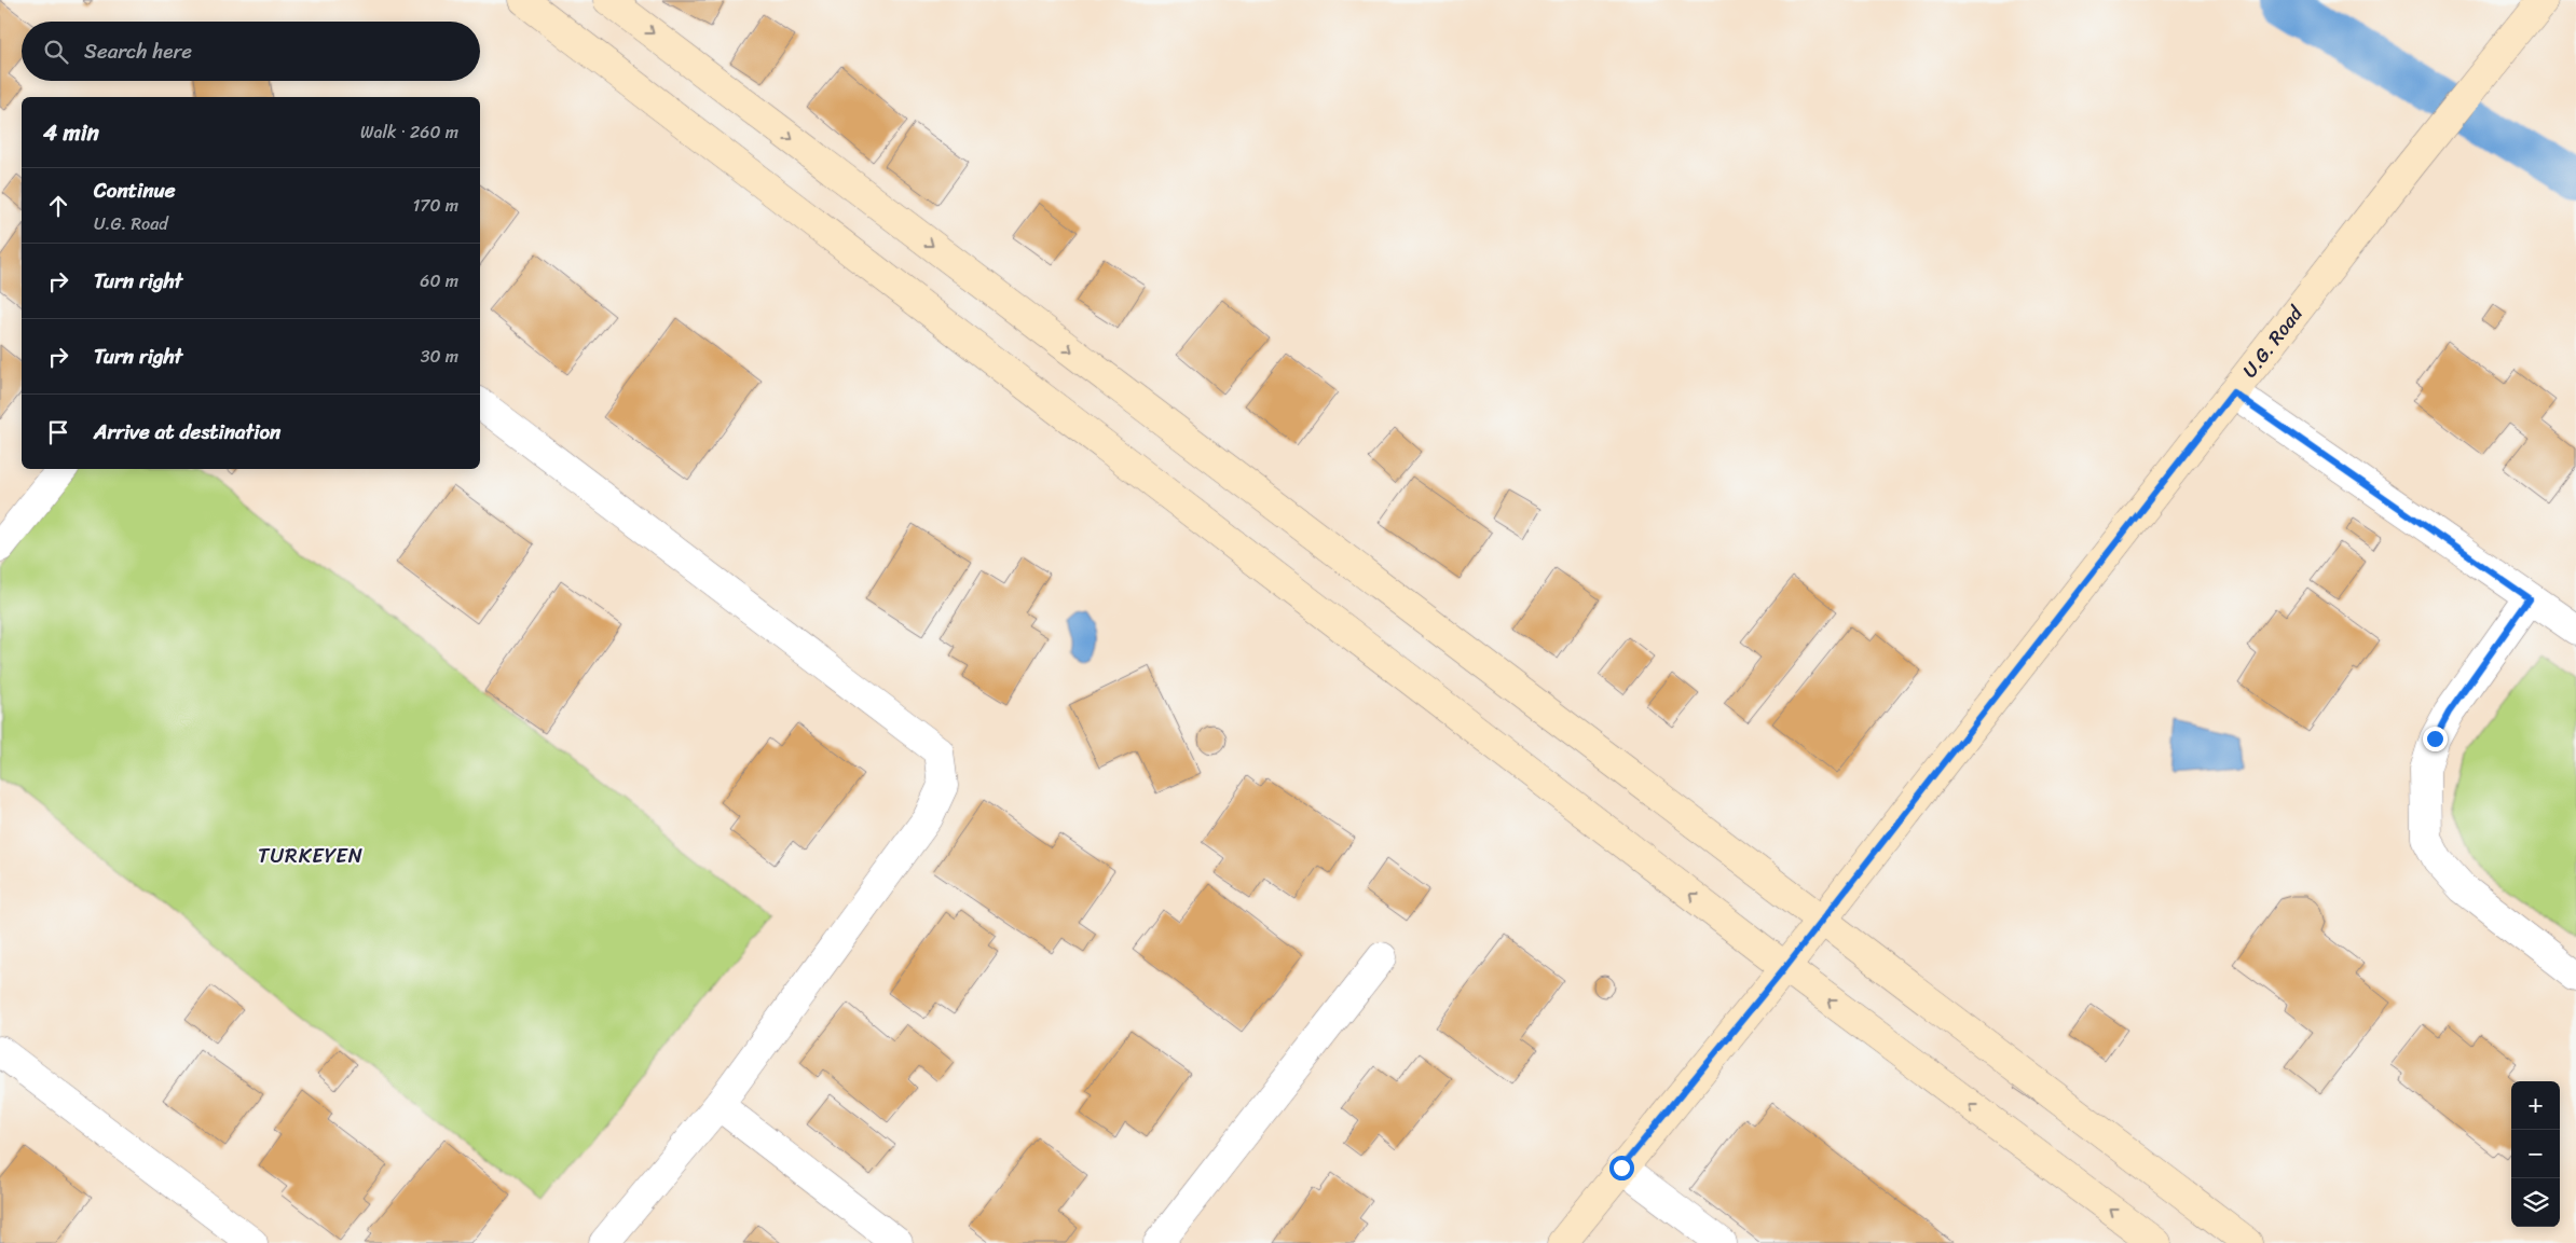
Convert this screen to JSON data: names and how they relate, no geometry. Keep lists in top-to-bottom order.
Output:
{
  "streets": {
    "main road": ["U.G. Road"]
  },
  "districts": ["TURKEYEN"],
  "page": {
    "search": "Search here",
    "heading": ["4 min", "Walk · 260 m"],
    "list": [
      ["Continue", "U.G. Road", "170 m"],
      ["Turn right", "60 m"],
      ["Turn right", "30 m"],
      "Arrive at destination"
    ],
    "map_buttons": ["+", "−"]
  }
}
